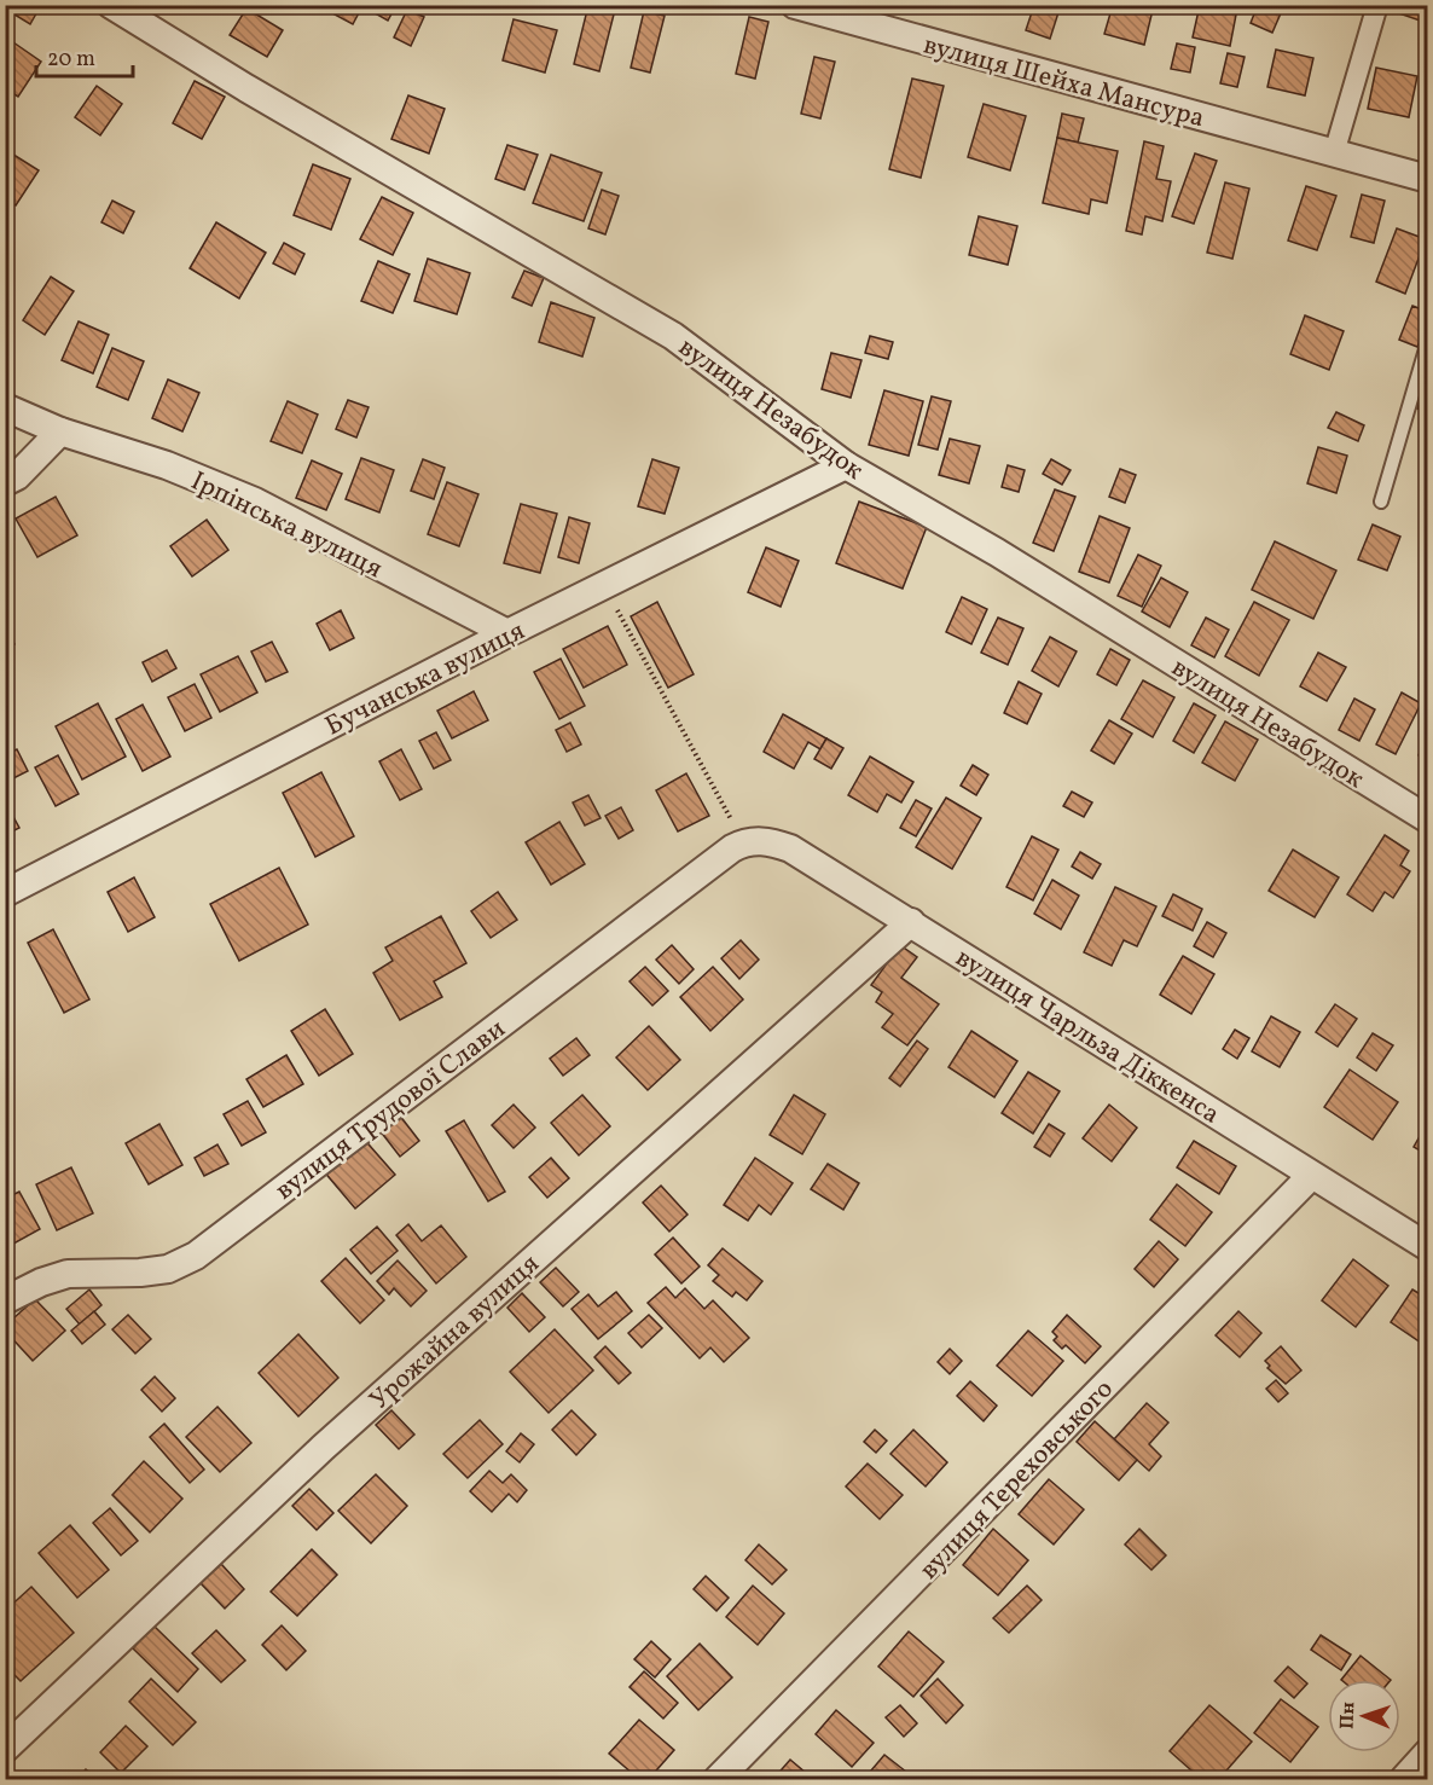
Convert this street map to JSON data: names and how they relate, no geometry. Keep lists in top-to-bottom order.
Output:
{
  "streets": {
    "street": [
      "вулиця Шейха Мансура",
      "вулиця Незабудок",
      "Ірпінська вулиця",
      "Бучанська вулиця",
      "вулиця Чарльза Діккенса",
      "вулиця Трудової Слави",
      "Урожайна вулиця",
      "вулиця Тереховського"
    ]
  },
  "crossings": [
    ["вулиця Незабудок", "Бучанська вулиця"],
    ["Ірпінська вулиця", "Бучанська вулиця"],
    ["вулиця Чарльза Діккенса", "вулиця Трудової Слави"],
    ["вулиця Чарльза Діккенса", "Урожайна вулиця"],
    ["вулиця Чарльза Діккенса", "вулиця Тереховського"]
  ],
  "scale_bar": "20 m",
  "north": "left"
}
